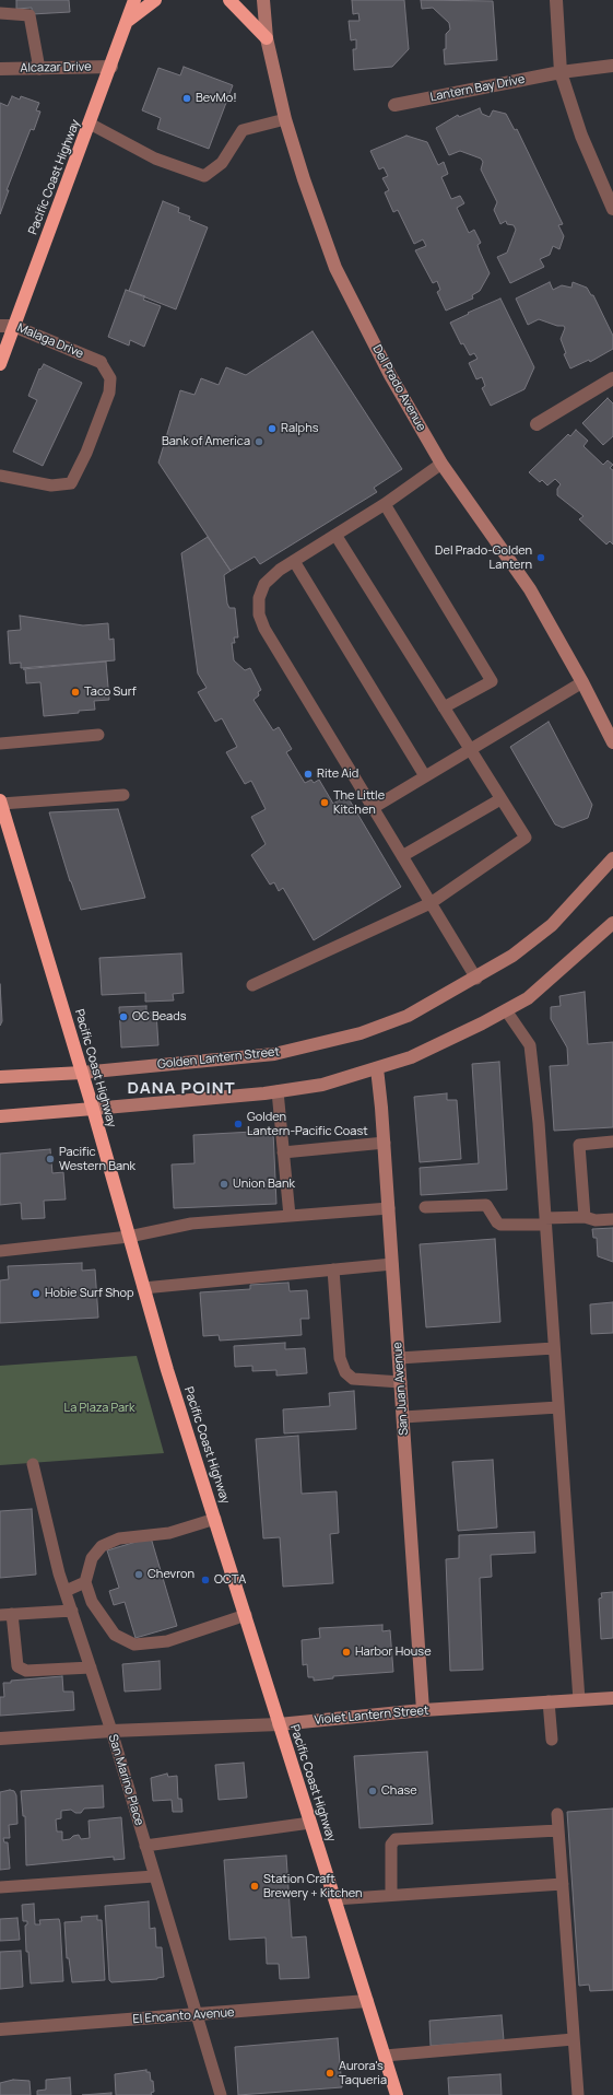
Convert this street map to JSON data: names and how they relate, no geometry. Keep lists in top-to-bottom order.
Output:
{
  "streets": {
    "highway": ["Pacific Coast Highway"],
    "main road": [
      "Del Prado Avenue",
      "Golden Lantern Street",
      "San Juan Avenue",
      "Violet Lantern Street"
    ],
    "street": [
      "Alcazar Drive",
      "Lantern Bay Drive",
      "Malaga Drive",
      "El Encanto Avenue"
    ],
    "lane": ["San Marino Place"]
  },
  "crossings": [
    ["Alcazar Drive", "Pacific Coast Highway"],
    ["Pacific Coast Highway", "Malaga Drive"],
    ["Pacific Coast Highway", "Golden Lantern Street"],
    ["Pacific Coast Highway", "Violet Lantern Street"],
    ["Pacific Coast Highway", "El Encanto Avenue"],
    ["San Juan Avenue", "Violet Lantern Street"],
    ["Violet Lantern Street", "San Marino Place"],
    ["San Marino Place", "El Encanto Avenue"]
  ],
  "districts": ["DANA POINT"],
  "parks": ["La Plaza Park"],
  "places": [
    "BevMo!",
    "Ralphs",
    "Bank of America",
    "Del Prado-Golden Lantern",
    "Taco Surf",
    "Rite Aid",
    "The Little Kitchen",
    "OC Beads",
    "Golden Lantern-Pacific Coast",
    "Pacific Western Bank",
    "Union Bank",
    "Hobie Surf Shop",
    "Chevron",
    "OCTA",
    "Harbor House",
    "Chase",
    "Station Craft Brewery + Kitchen",
    "Aurora's Taqueria"
  ]
}
